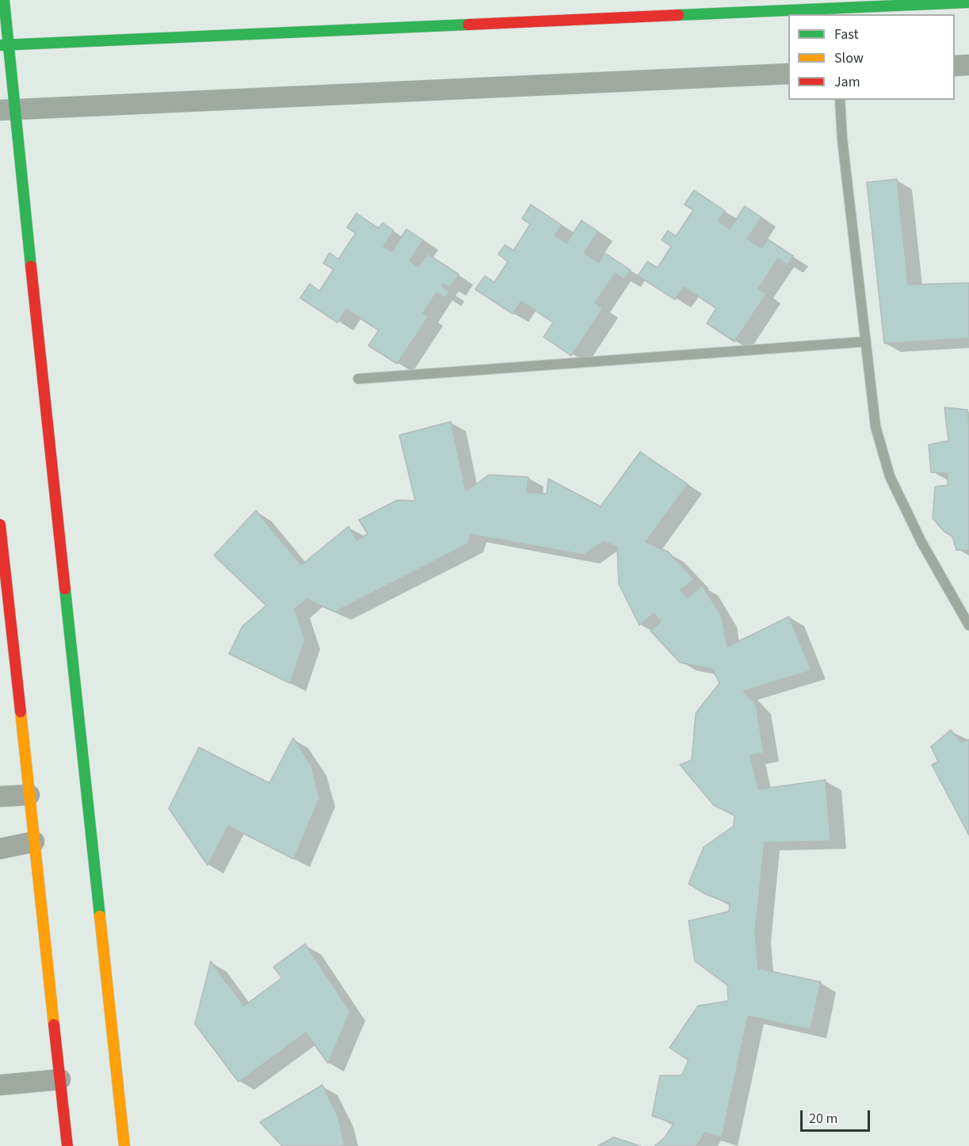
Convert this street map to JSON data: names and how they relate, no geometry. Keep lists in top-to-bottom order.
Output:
{
  "legend": ["Fast", "Slow", "Jam"],
  "scale_bar": "20 m"
}
